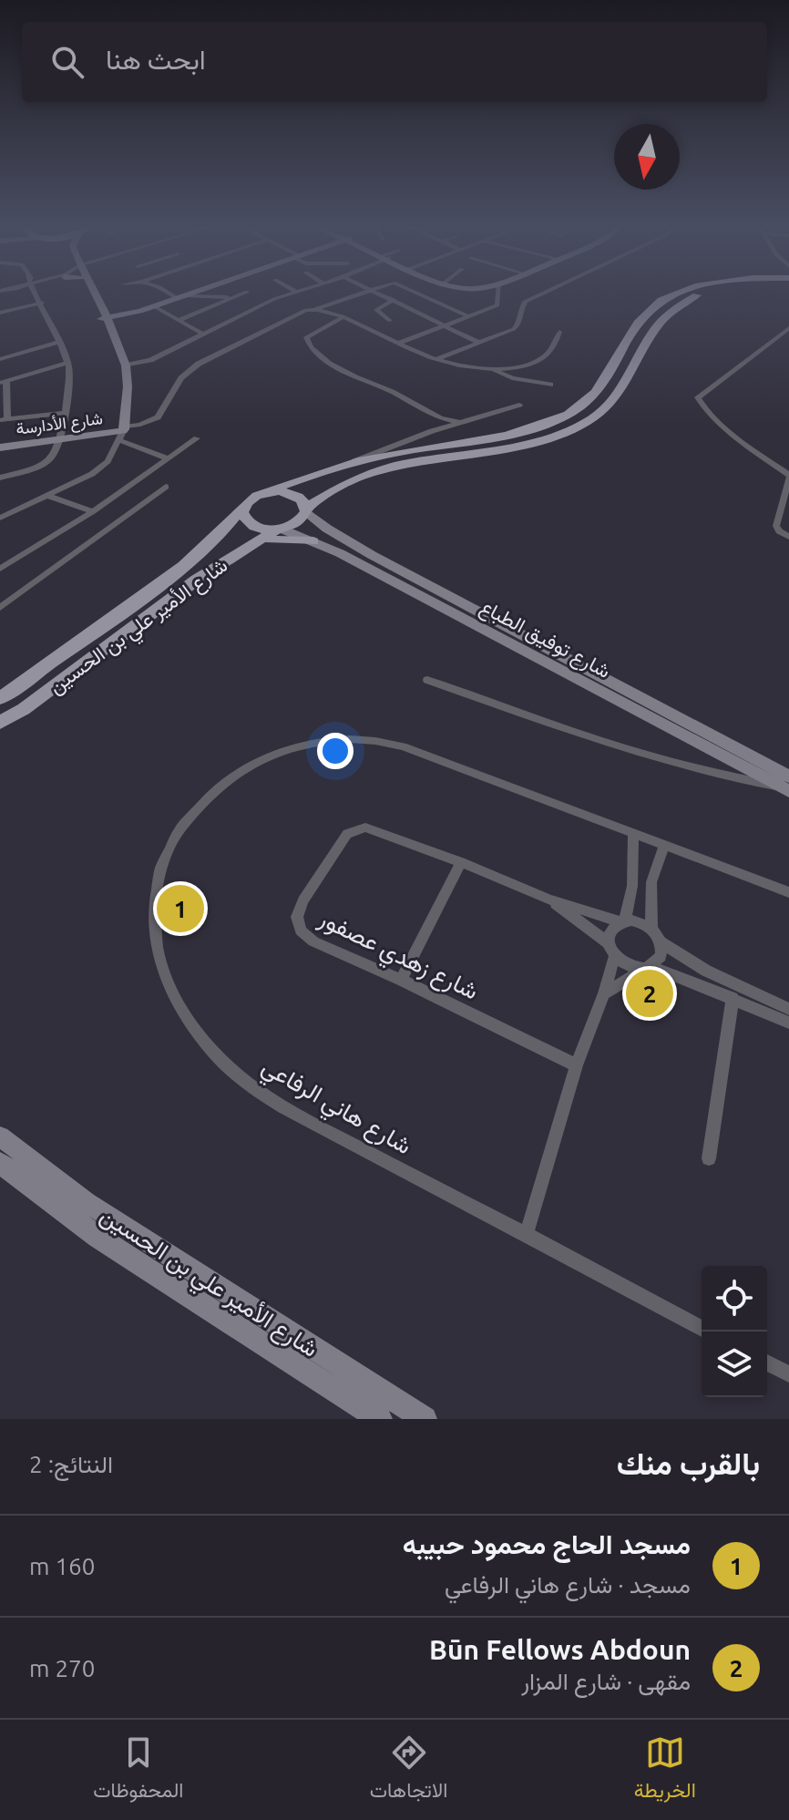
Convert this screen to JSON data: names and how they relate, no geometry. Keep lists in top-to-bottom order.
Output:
{
  "streets": {
    "main road": ["شارع الأمير علي بن الحسين"],
    "street": [
      "شارع الأدارسة",
      "شارع توفيق الطباع",
      "شارع زهدي عصفور",
      "شارع هاني الرفاعي"
    ]
  },
  "crossings": [
    ["شارع الأمير علي بن الحسين", "شارع توفيق الطباع"]
  ],
  "north": "bottom",
  "page": {
    "search": "ابحث هنا",
    "pins": ["1", "2"],
    "heading": ["بالقرب منك", "النتائج: 2"],
    "list": [
      {
        "mark": "1",
        "name": "مسجد الحاج محمود حبيبه",
        "note": "مسجد · شارع هاني الرفاعي",
        "value": "160 m"
      },
      {
        "mark": "2",
        "name": "Būn Fellows Abdoun",
        "note": "مقهى · شارع المزار",
        "value": "270 m"
      }
    ],
    "nav": ["الخريطة", "الاتجاهات", "المحفوظات"]
  }
}
